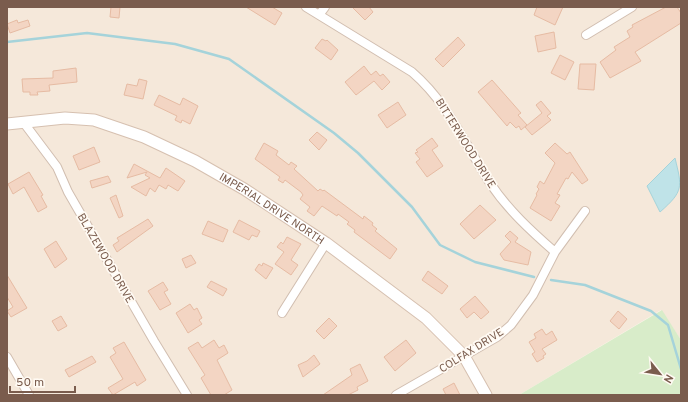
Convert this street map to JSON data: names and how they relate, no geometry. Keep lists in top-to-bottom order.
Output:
{
  "streets": {
    "street": [
      "BITTERWOOD DRIVE",
      "IMPERIAL DRIVE NORTH",
      "BLAZEWOOD DRIVE",
      "COLFAX DRIVE"
    ]
  },
  "crossings": [
    ["BITTERWOOD DRIVE", "COLFAX DRIVE"],
    ["IMPERIAL DRIVE NORTH", "BLAZEWOOD DRIVE"],
    ["IMPERIAL DRIVE NORTH", "COLFAX DRIVE"]
  ],
  "scale_bar": "50 m",
  "north": "bottom right"
}
